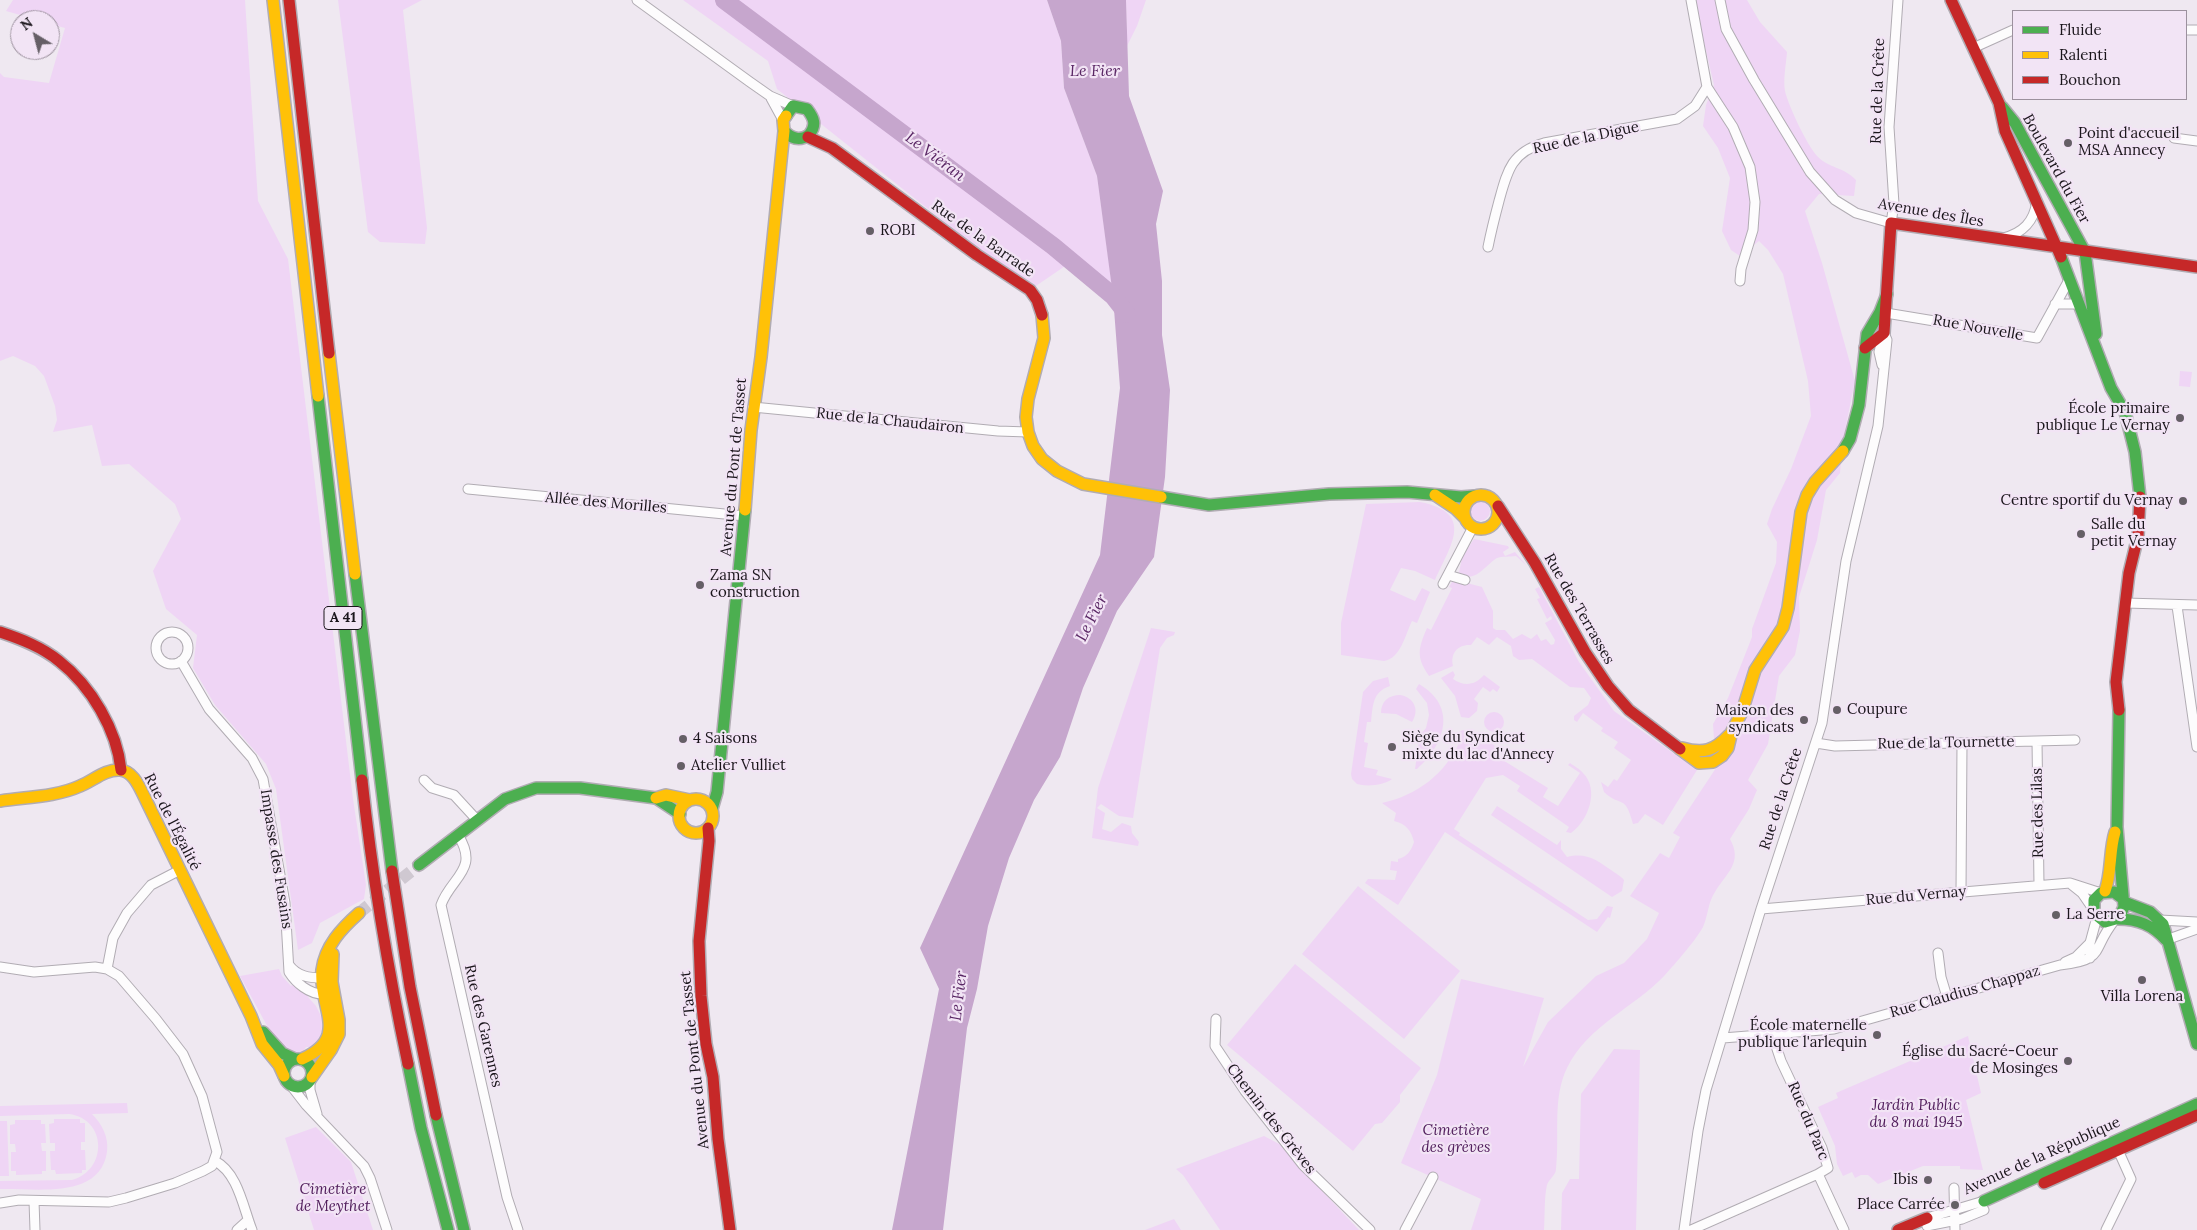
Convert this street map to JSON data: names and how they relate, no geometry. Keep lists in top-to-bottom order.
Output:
{
  "streets": {
    "main road": [
      "Rue de la Crête",
      "Boulevard du Fier",
      "Avenue des Îles",
      "Rue de la Barrade",
      "Avenue du Pont de Tasset",
      "Rue des Terrasses",
      "A 41",
      "Rue de l'Égalité",
      "Avenue de la République"
    ],
    "street": [
      "Rue de la Digue",
      "Rue Nouvelle",
      "Rue de la Chaudairon",
      "Allée des Morilles",
      "Rue de la Tournette",
      "Rue des Lilas",
      "Impasse des Fusains",
      "Rue du Vernay",
      "Rue Claudius Chappaz",
      "Rue des Garennes",
      "Chemin des Grèves",
      "Rue du Parc"
    ]
  },
  "crossings": [
    ["Rue de la Crête", "Avenue des Îles"],
    ["Rue de la Crête", "Rue Nouvelle"],
    ["Rue de la Crête", "Rue des Terrasses"],
    ["Rue de la Crête", "Rue de la Tournette"],
    ["Rue de la Crête", "Rue du Vernay"],
    ["Rue de la Crête", "Rue Claudius Chappaz"],
    ["Boulevard du Fier", "Avenue des Îles"],
    ["Boulevard du Fier", "Rue Nouvelle"],
    ["Rue de la Barrade", "Rue de la Chaudairon"],
    ["Rue de la Barrade", "Avenue du Pont de Tasset"],
    ["Rue Nouvelle", "Rue des Terrasses"],
    ["Rue de la Chaudairon", "Avenue du Pont de Tasset"],
    ["Avenue du Pont de Tasset", "Allée des Morilles"],
    ["Rue de la Tournette", "Rue des Lilas"],
    ["Rue des Lilas", "Rue du Vernay"],
    ["Rue Claudius Chappaz", "Rue du Parc"]
  ],
  "water": ["Le Fier", "Le Viéran"],
  "parks": ["Jardin Public du 8 mai 1945", "Cimetière des grèves", "Cimetière de Meythet"],
  "places": [
    "Point d'accueil MSA Annecy",
    "ROBI",
    "École primaire publique Le Vernay",
    "Centre sportif du Vernay",
    "Salle du petit Vernay",
    "Zama SN construction",
    "Coupure",
    "Maison des syndicats",
    "4 Saisons",
    "Siège du Syndicat mixte du lac d'Annecy",
    "Atelier Vulliet",
    "La Serre",
    "Villa Lorena",
    "École maternelle publique l'arlequin",
    "Église du Sacré-Coeur de Mosinges",
    "Ibis",
    "Place Carrée"
  ],
  "legend": ["Fluide", "Ralenti", "Bouchon"],
  "north": "top left"
}
